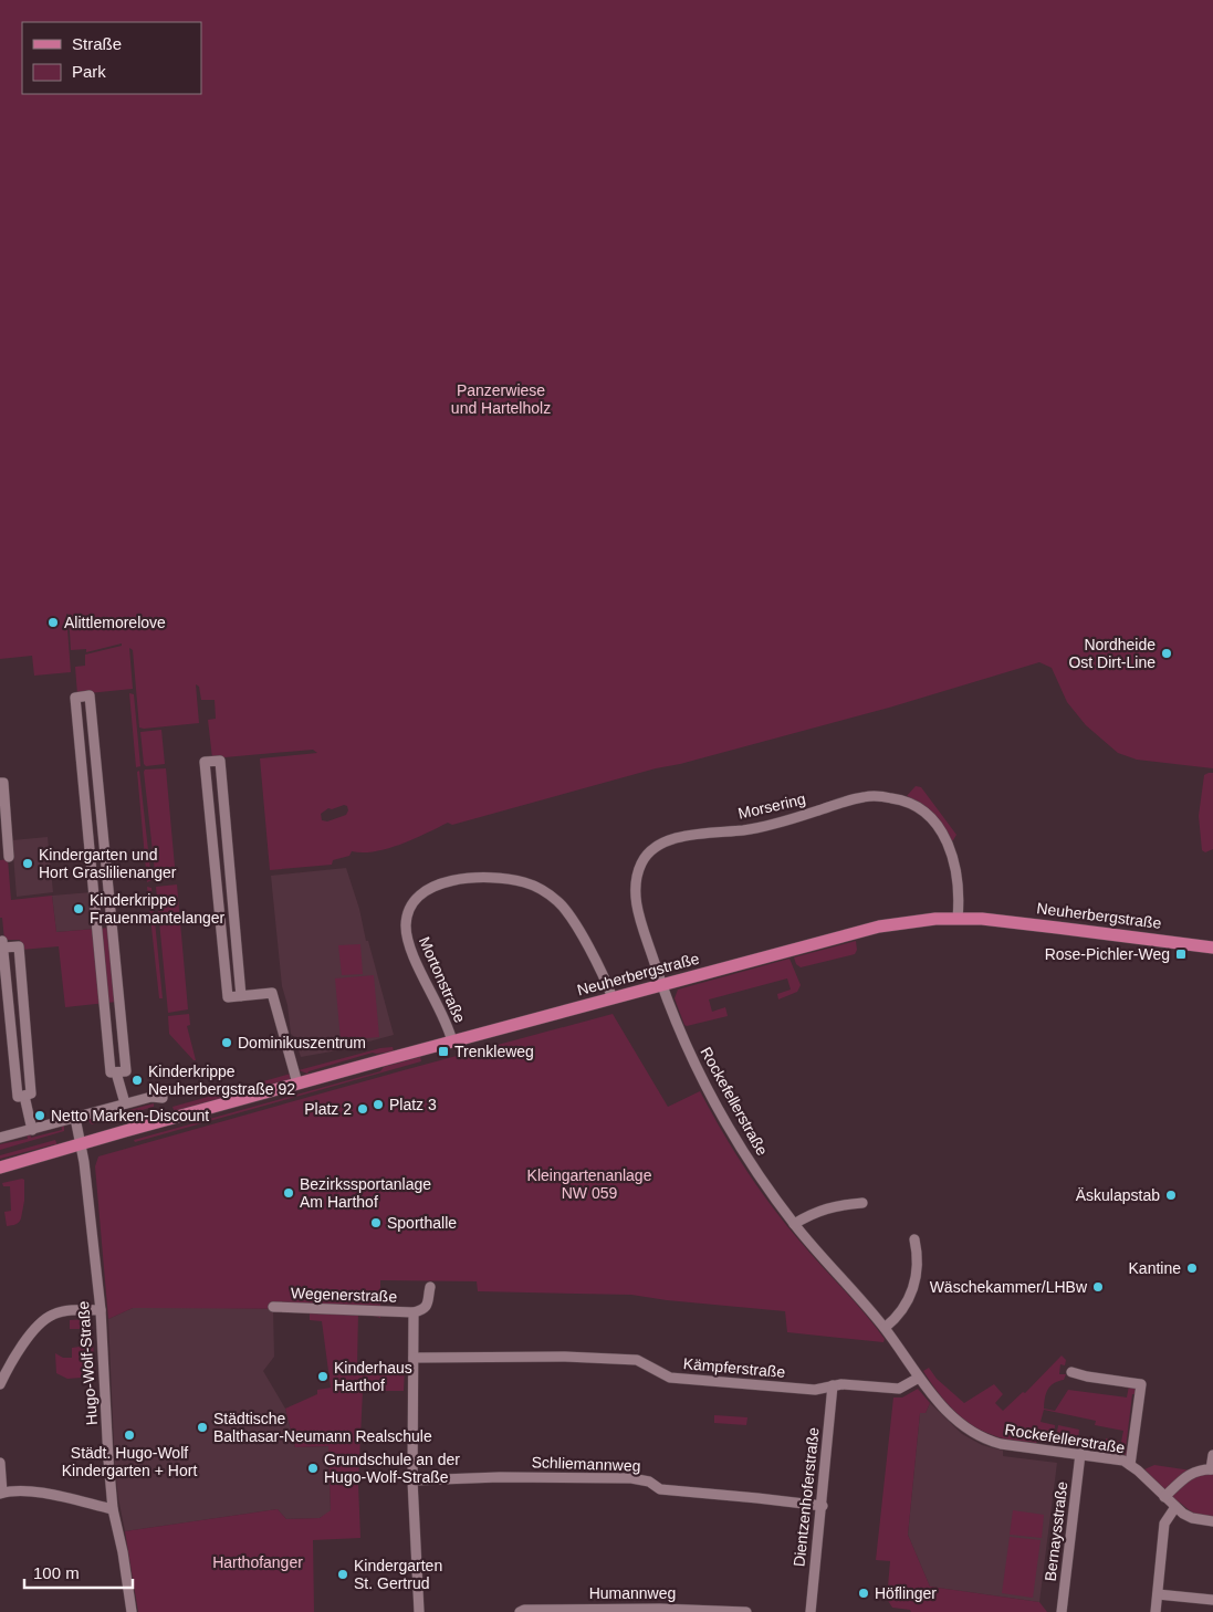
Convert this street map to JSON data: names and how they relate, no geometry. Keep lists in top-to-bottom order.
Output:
{
  "streets": {
    "main road": ["Neuherbergstraße"],
    "street": [
      "Morsering",
      "Mortonstraße",
      "Rockefellerstraße",
      "Wegenerstraße",
      "Hugo-Wolf-Straße",
      "Kämpferstraße",
      "Schliemannweg",
      "Dientzenhoferstraße",
      "Bernaysstraße",
      "Humannweg"
    ]
  },
  "crossings": [
    ["Morsering", "Neuherbergstraße"],
    ["Morsering", "Rockefellerstraße"],
    ["Neuherbergstraße", "Mortonstraße"],
    ["Neuherbergstraße", "Rockefellerstraße"],
    ["Neuherbergstraße", "Hugo-Wolf-Straße"],
    ["Rockefellerstraße", "Kämpferstraße"],
    ["Rockefellerstraße", "Bernaysstraße"],
    ["Kämpferstraße", "Dientzenhoferstraße"],
    ["Schliemannweg", "Dientzenhoferstraße"]
  ],
  "parks": ["Panzerwiese und Hartelholz", "Kleingartenanlage NW 059", "Harthofanger"],
  "places": {
    "other": [
      "Alittlemorelove",
      "Nordheide Ost Dirt-Line",
      "Kindergarten und Hort Graslilienanger",
      "Kinderkrippe Frauenmantelanger",
      "Dominikuszentrum",
      "Kinderkrippe Neuherbergstraße 92",
      "Platz 3",
      "Platz 2",
      "Netto Marken-Discount",
      "Bezirkssportanlage Am Harthof",
      "Äskulapstab",
      "Sporthalle",
      "Kantine",
      "Wäschekammer/LHBw",
      "Kinderhaus Harthof",
      "Städtische Balthasar-Neumann Realschule",
      "Städt. Hugo-Wolf Kindergarten + Hort",
      "Grundschule an der Hugo-Wolf-Straße",
      "Kindergarten St. Gertrud",
      "Höflinger"
    ],
    "transit": ["Rose-Pichler-Weg", "Trenkleweg"]
  },
  "legend": ["Straße", "Park"],
  "scale_bar": "100 m"
}
